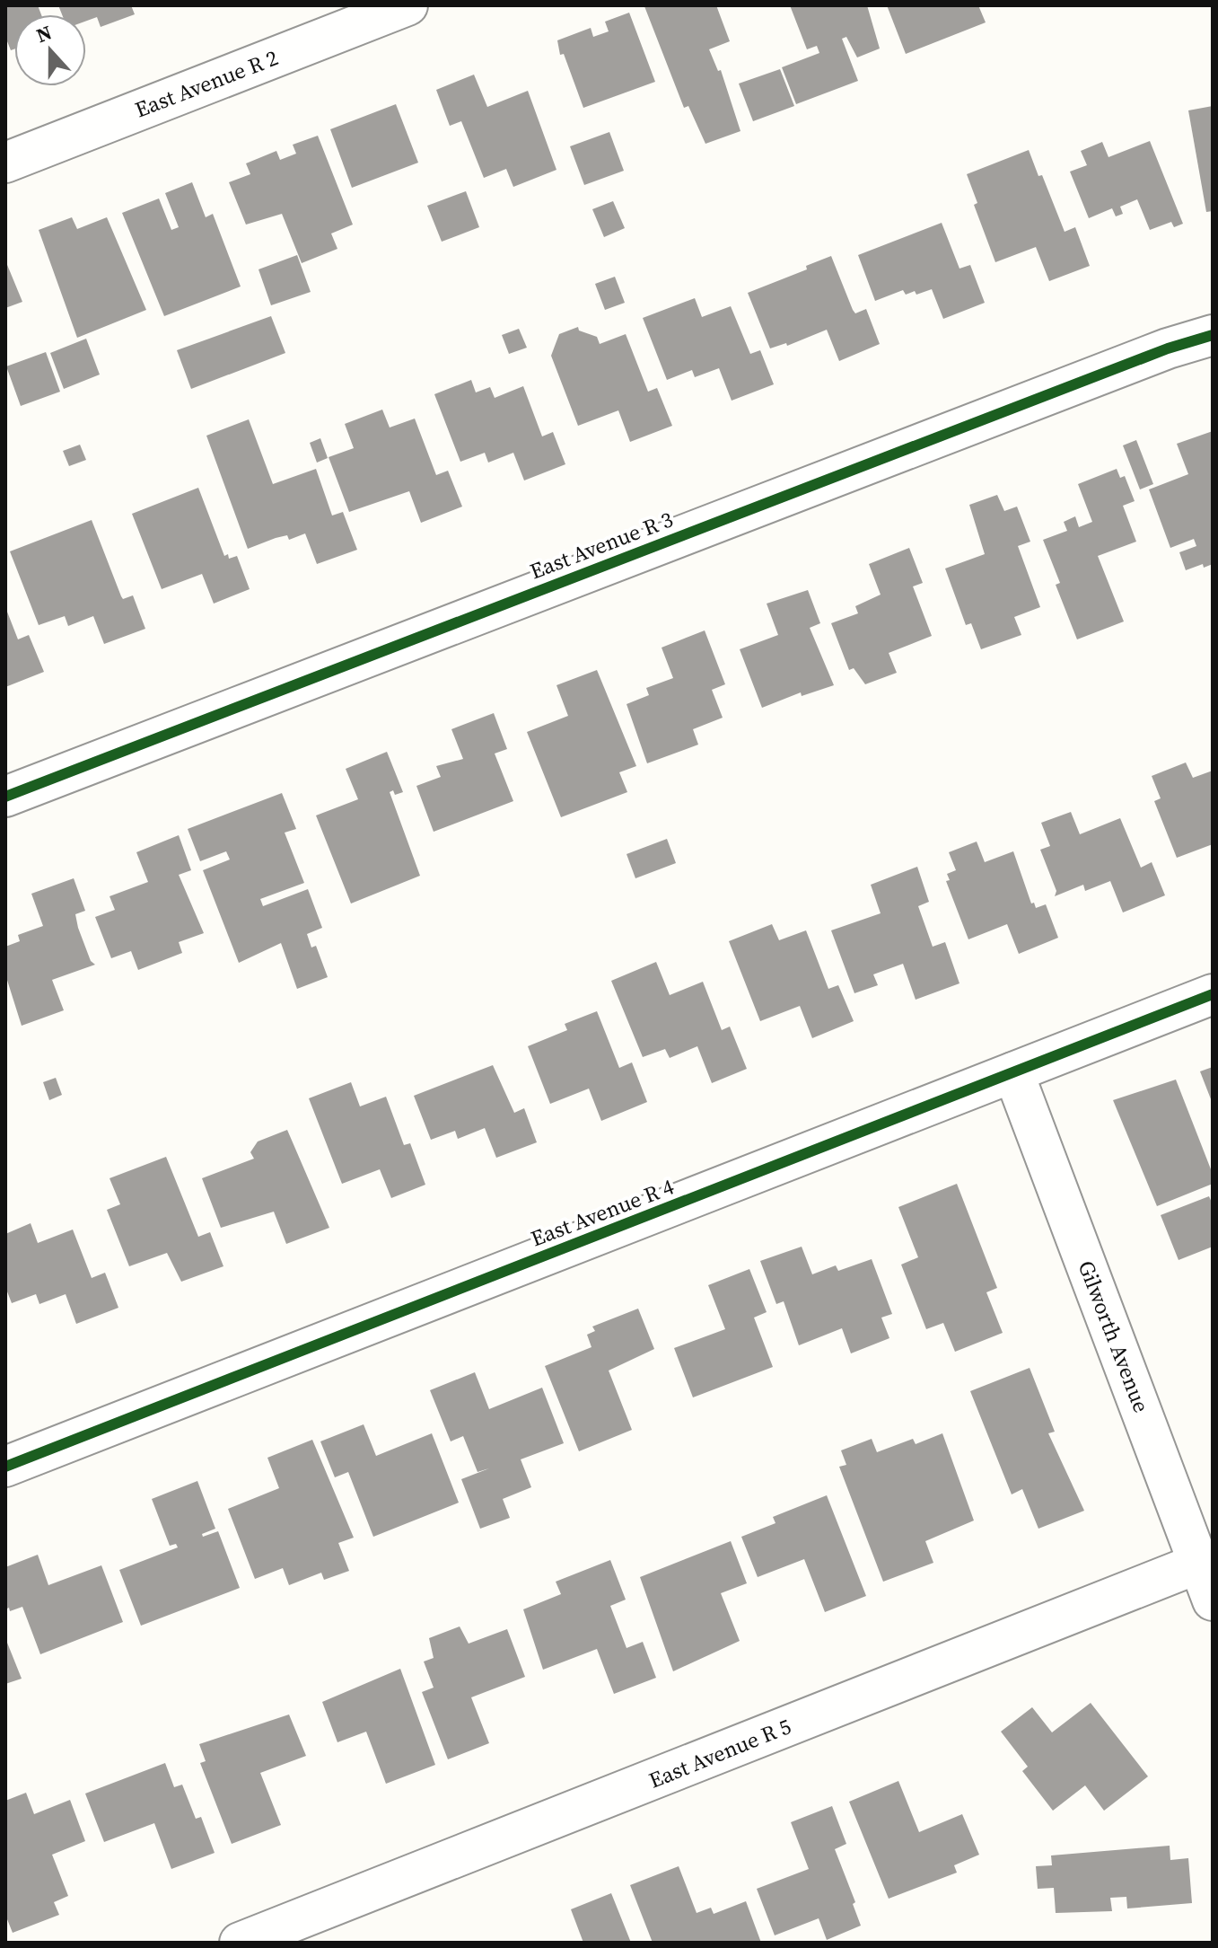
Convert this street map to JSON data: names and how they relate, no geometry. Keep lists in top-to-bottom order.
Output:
{
  "streets": {
    "street": [
      "East Avenue R 2",
      "East Avenue R 3",
      "East Avenue R 4",
      "Gilworth Avenue",
      "East Avenue R 5"
    ]
  },
  "crossings": [
    ["East Avenue R 4", "Gilworth Avenue"],
    ["Gilworth Avenue", "East Avenue R 5"]
  ],
  "north": "top"
}
